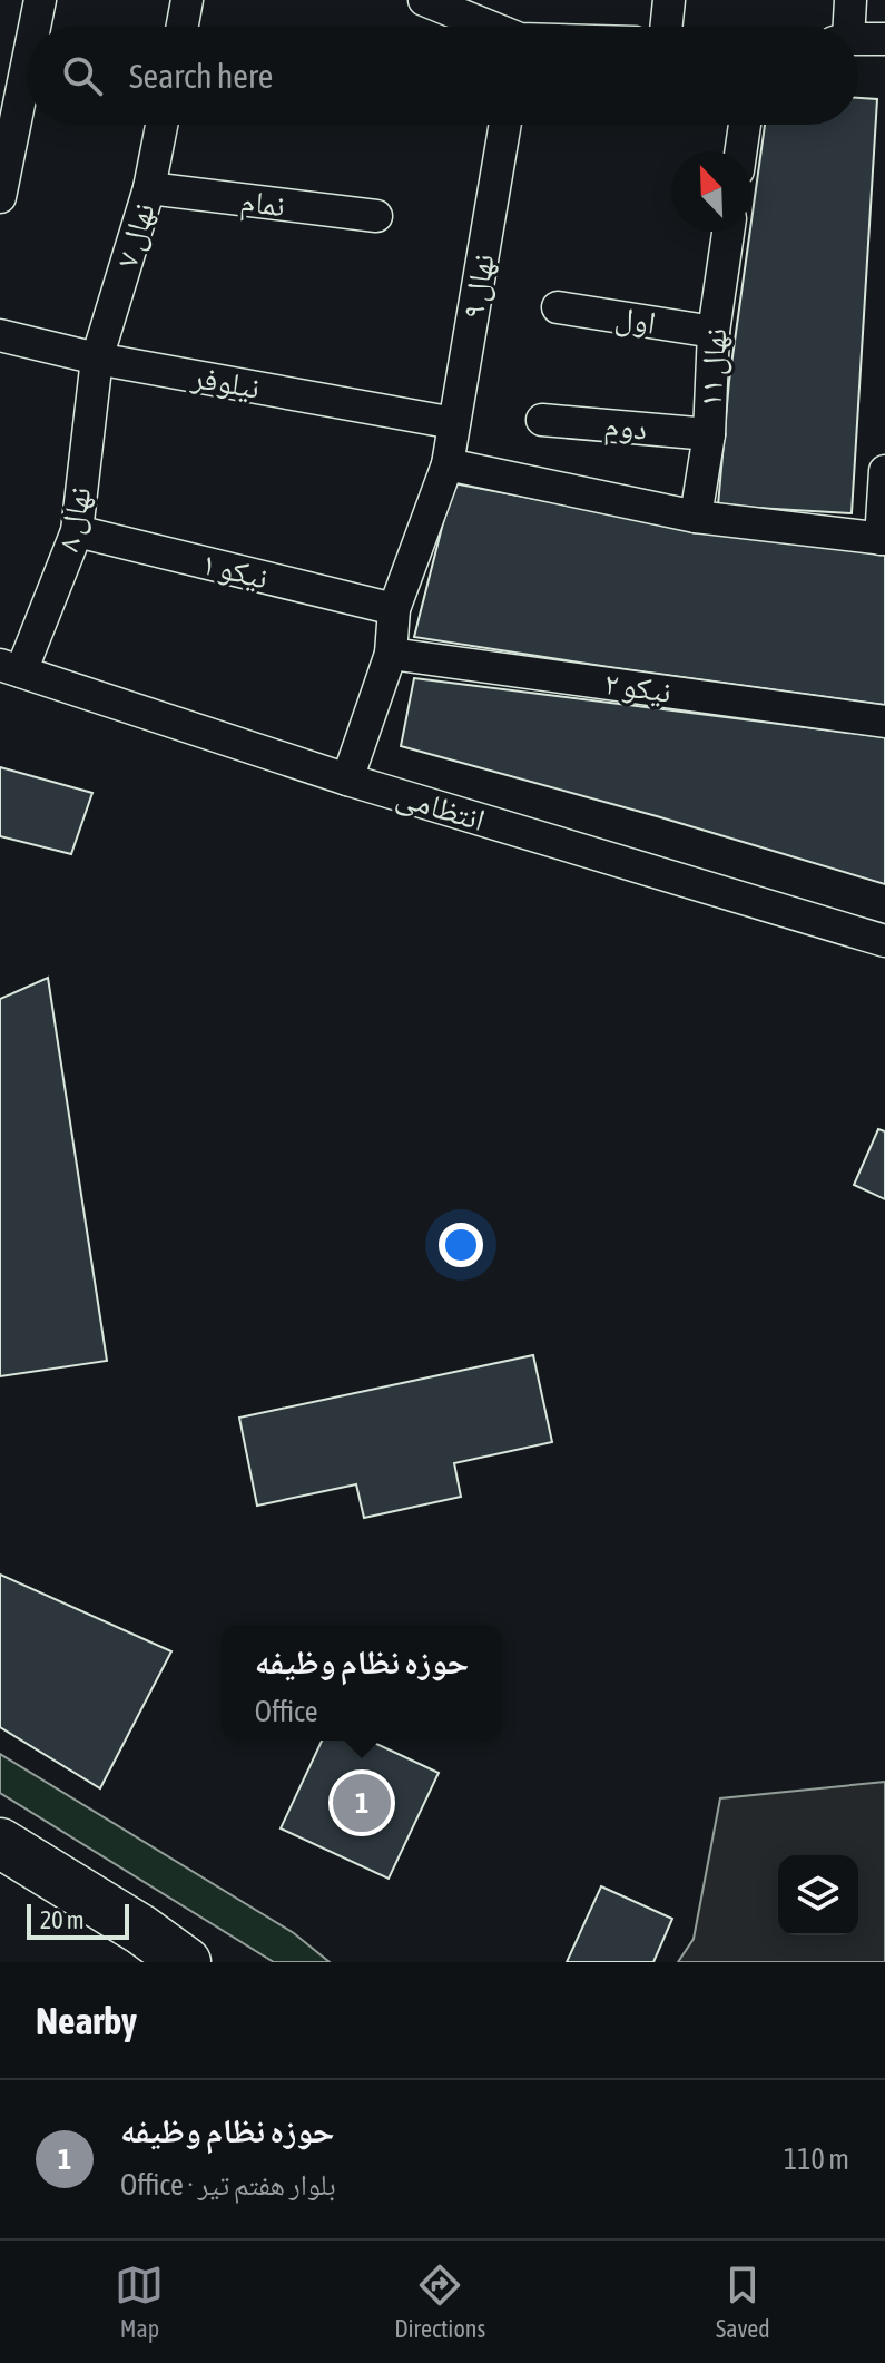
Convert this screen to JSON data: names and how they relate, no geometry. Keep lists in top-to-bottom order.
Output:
{
  "streets": {
    "street": [
      "نمام",
      "نهال ۷",
      "نهال ۹",
      "اول",
      "نهال ۱۱",
      "نیلوفر",
      "دوم",
      "نهال ۸",
      "نیکو ۱",
      "نیکو ۲",
      "انتظامی"
    ]
  },
  "crossings": [
    ["نمام", "نهال ۷"],
    ["نهال ۷", "نیلوفر"],
    ["نهال ۷", "نهال ۸"],
    ["نهال ۹", "نیلوفر"],
    ["نهال ۹", "نیکو ۱"],
    ["نهال ۹", "نیکو ۲"],
    ["نهال ۹", "انتظامی"],
    ["اول", "نهال ۱۱"],
    ["نهال ۱۱", "دوم"],
    ["نیلوفر", "نهال ۸"],
    ["نهال ۸", "نیکو ۱"],
    ["نهال ۸", "انتظامی"]
  ],
  "scale_bar": "20 m",
  "north": "top left",
  "page": {
    "search": "Search here",
    "popup": ["حوزه نظام وظیفه", "Office"],
    "pins": "1",
    "scale": "20 m",
    "heading": "Nearby",
    "list": [
      {
        "mark": "1",
        "name": "حوزه نظام وظیفه",
        "note": "Office · بلوار هفتم تیر",
        "value": "110 m"
      }
    ],
    "nav": ["Map", "Directions", "Saved"]
  }
}
